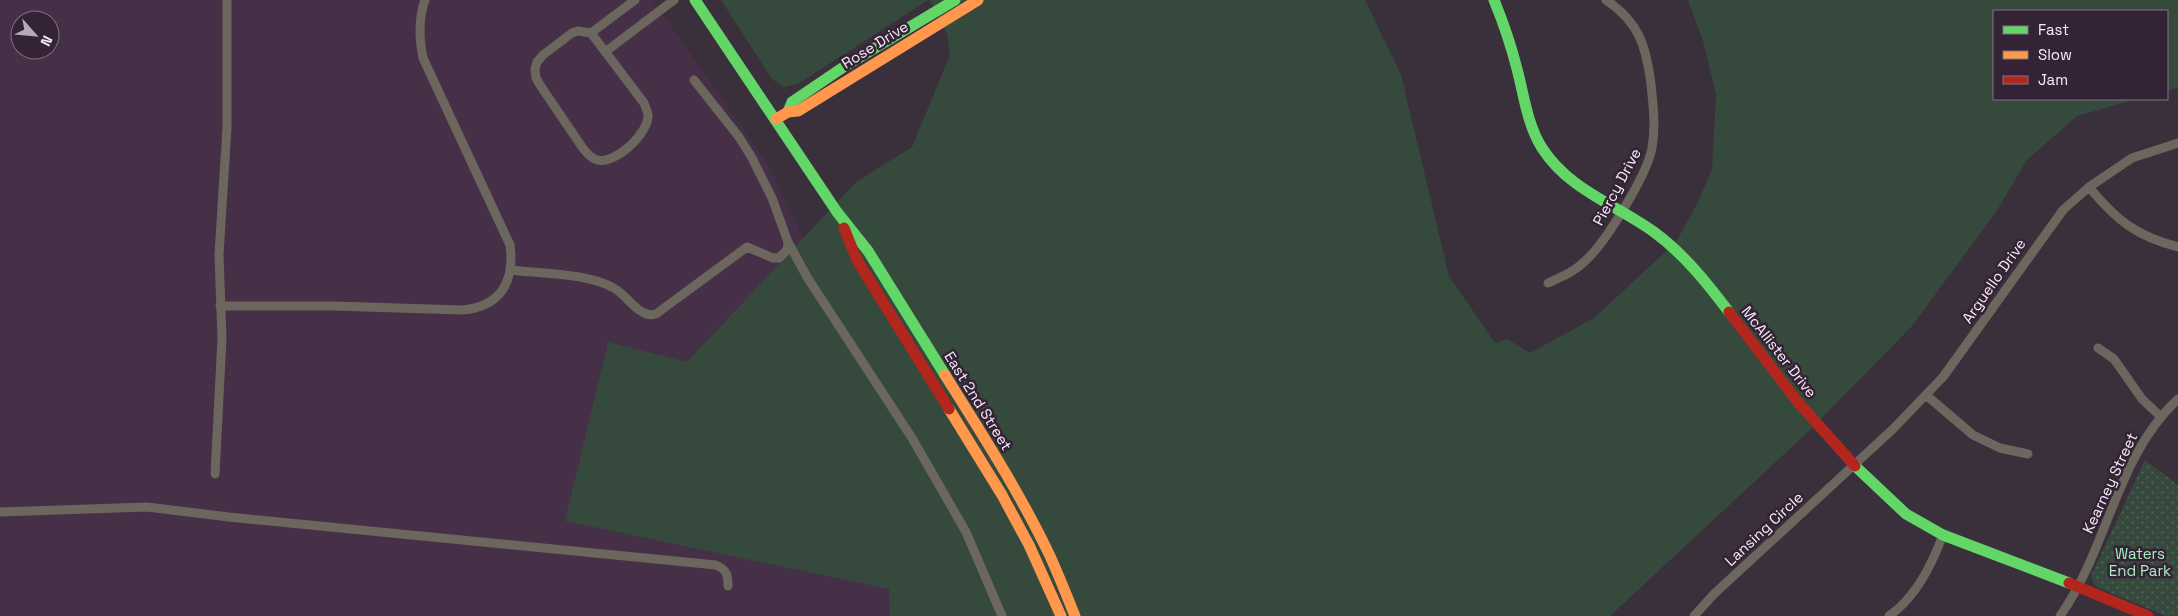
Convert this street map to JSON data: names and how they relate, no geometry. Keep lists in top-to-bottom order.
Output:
{
  "streets": {
    "main road": ["Rose Drive", "McAllister Drive", "East 2nd Street"],
    "street": [
      "Piercy Drive",
      "Arguello Drive",
      "Kearney Street",
      "Lansing Circle"
    ]
  },
  "crossings": [
    ["Rose Drive", "East 2nd Street"],
    ["Piercy Drive", "McAllister Drive"],
    ["Arguello Drive", "McAllister Drive"],
    ["Arguello Drive", "Lansing Circle"],
    ["McAllister Drive", "Kearney Street"],
    ["McAllister Drive", "Lansing Circle"]
  ],
  "parks": ["Waters End Park"],
  "legend": ["Fast", "Slow", "Jam"],
  "north": "bottom right"
}
